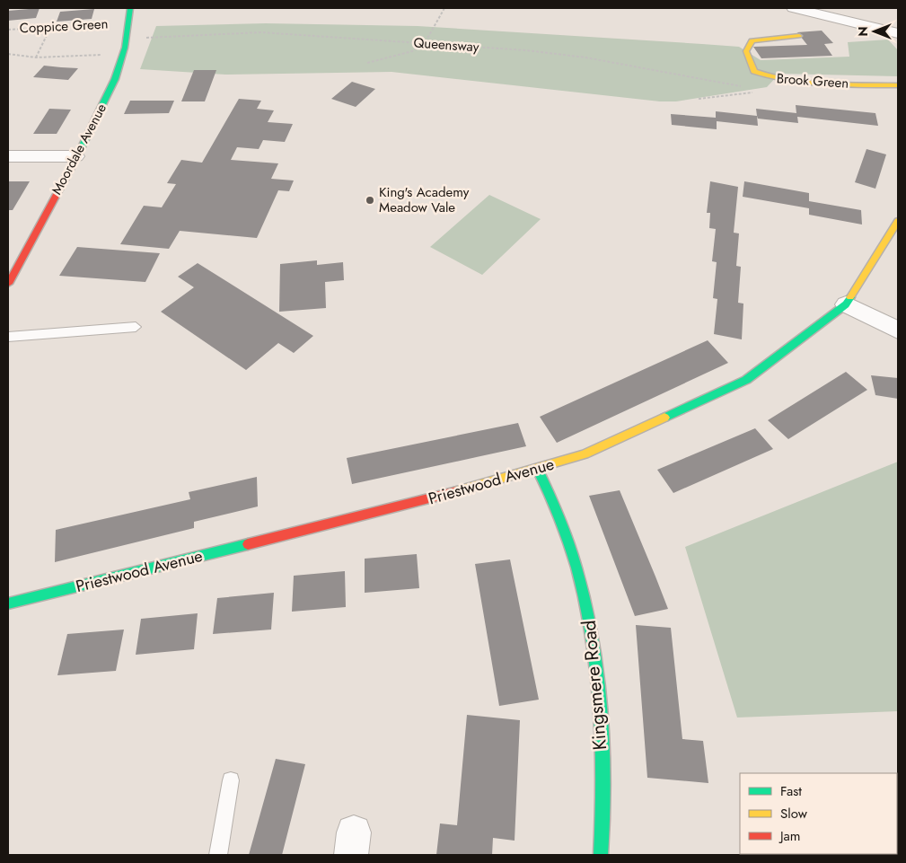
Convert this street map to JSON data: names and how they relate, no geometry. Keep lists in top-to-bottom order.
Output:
{
  "streets": {
    "street": [
      "Brook Green",
      "Moordale Avenue",
      "Priestwood Avenue",
      "Kingsmere Road"
    ],
    "path": ["Coppice Green", "Queensway"]
  },
  "crossings": [
    ["Priestwood Avenue", "Kingsmere Road"]
  ],
  "places": ["King's Academy Meadow Vale"],
  "legend": ["Fast", "Slow", "Jam"],
  "north": "left"
}
